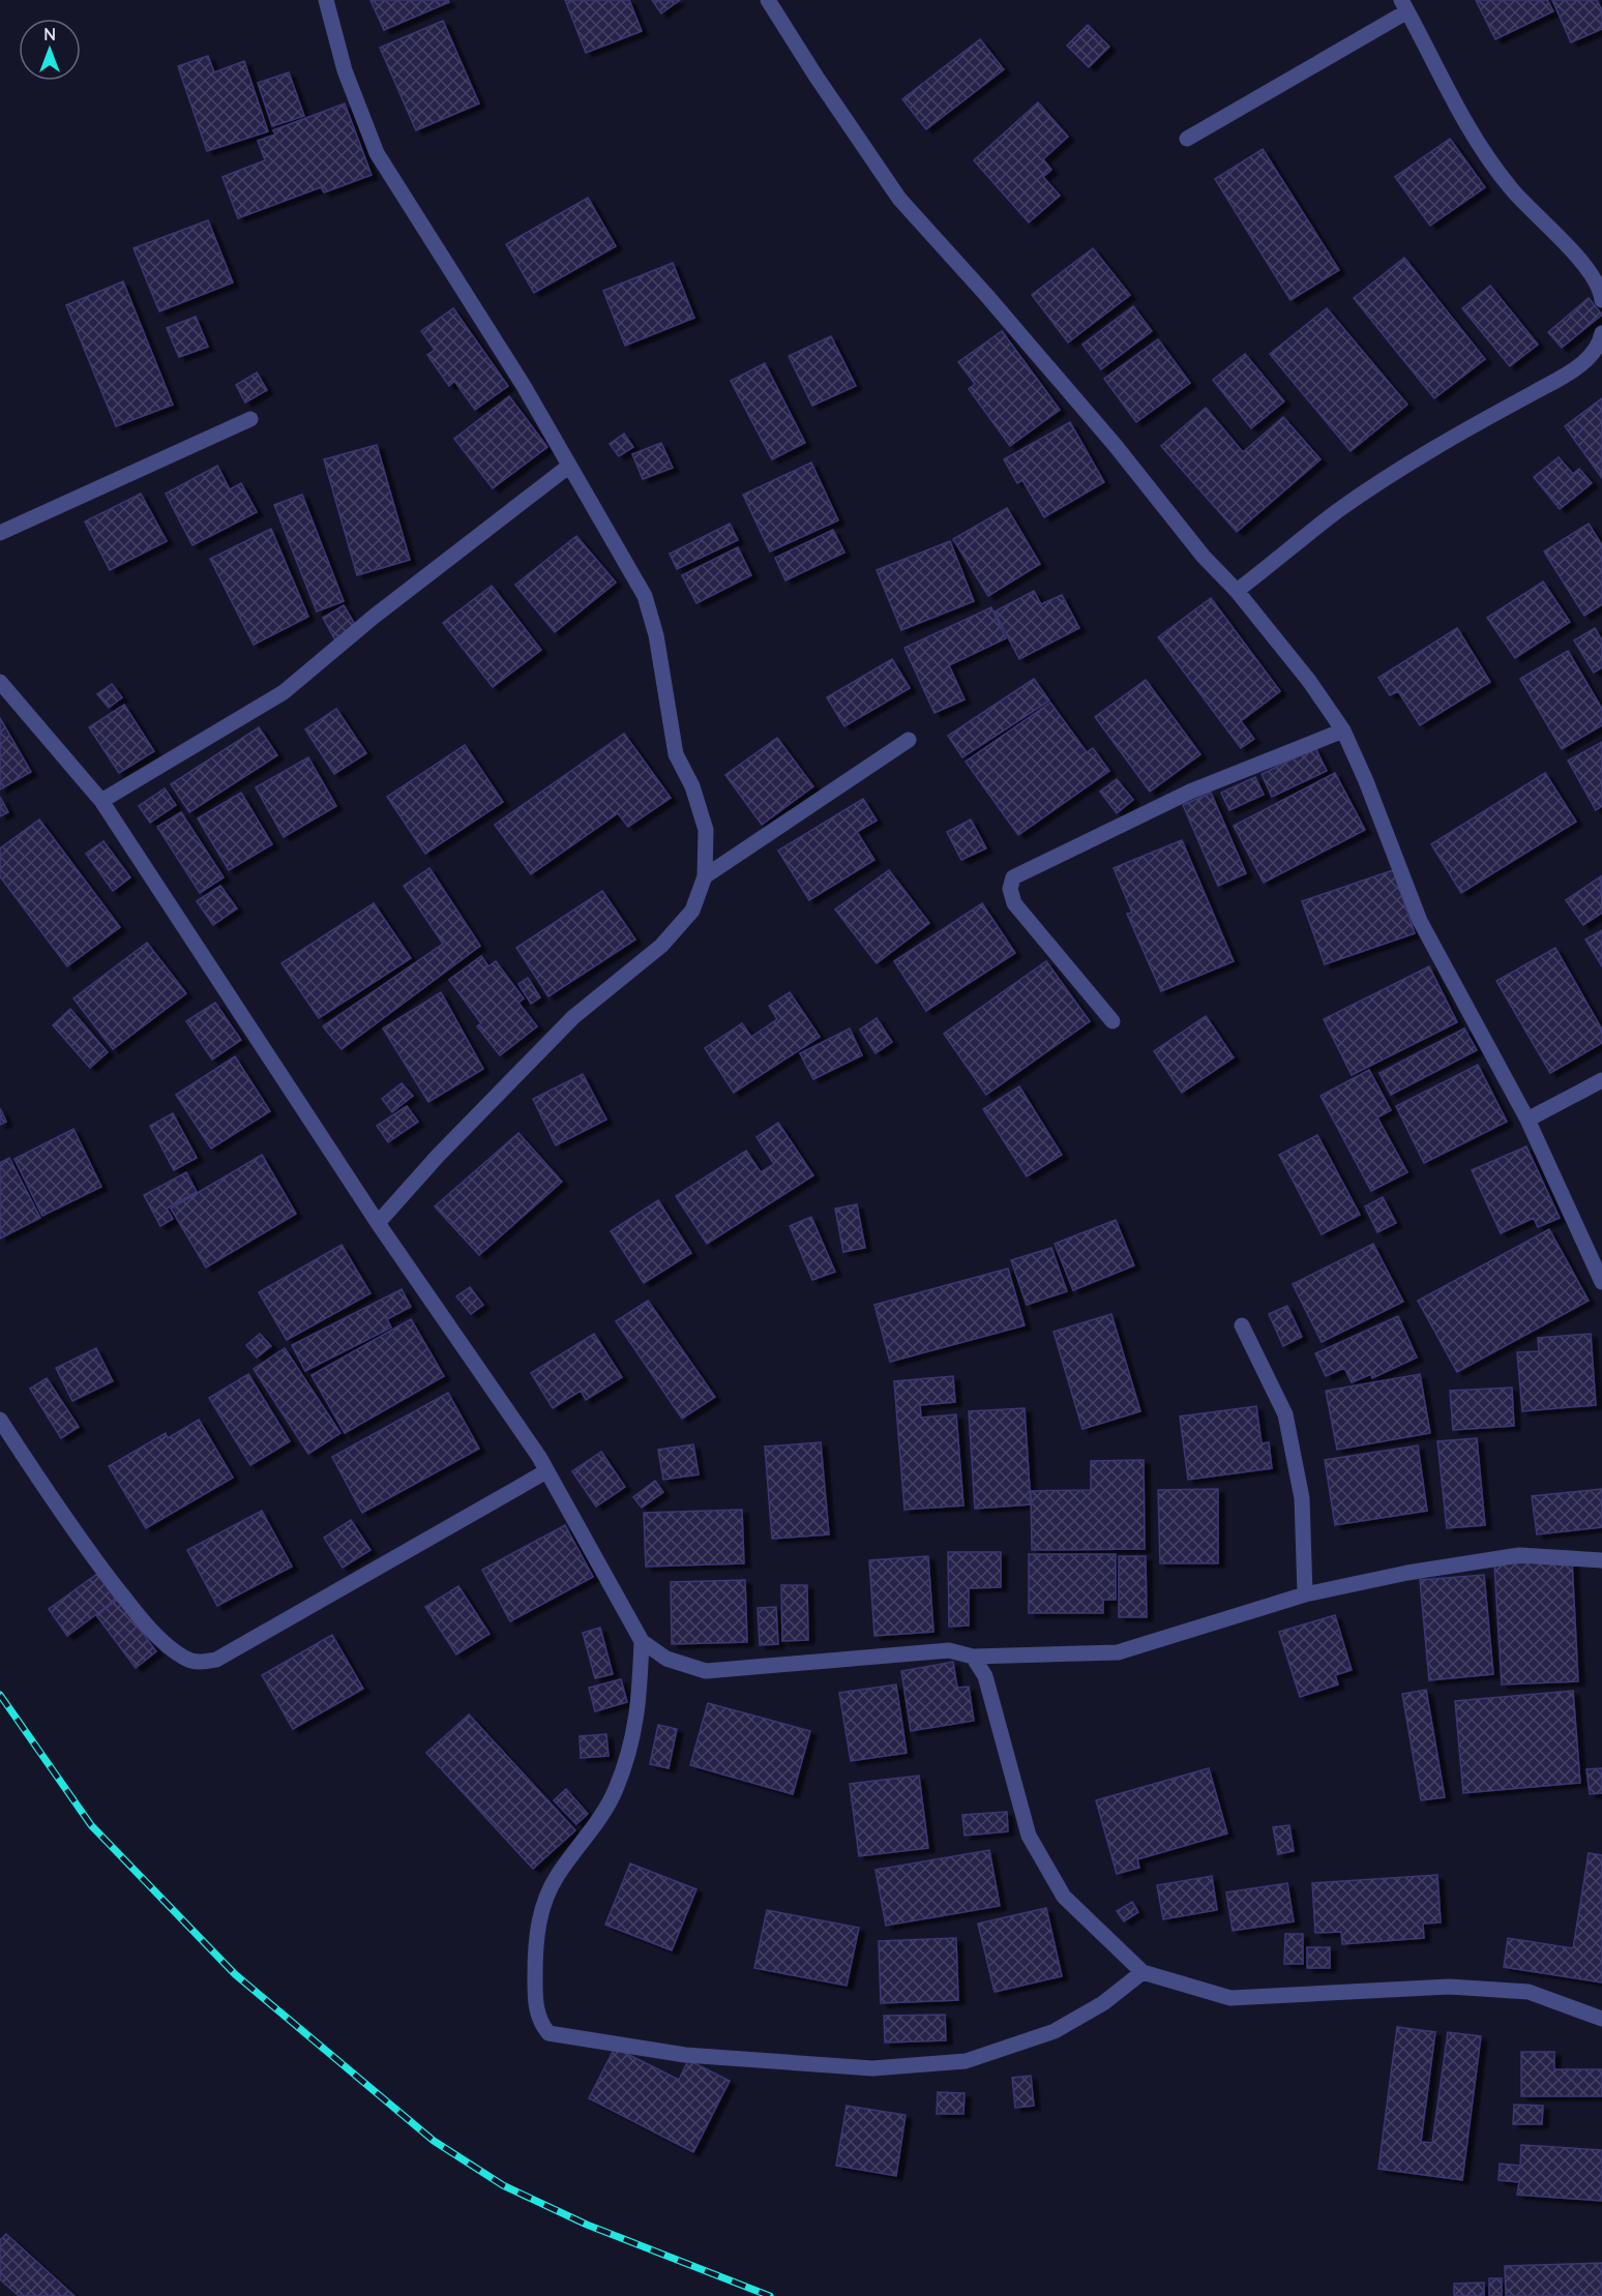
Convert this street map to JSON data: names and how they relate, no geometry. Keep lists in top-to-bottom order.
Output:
{
  "north": "top"
}
